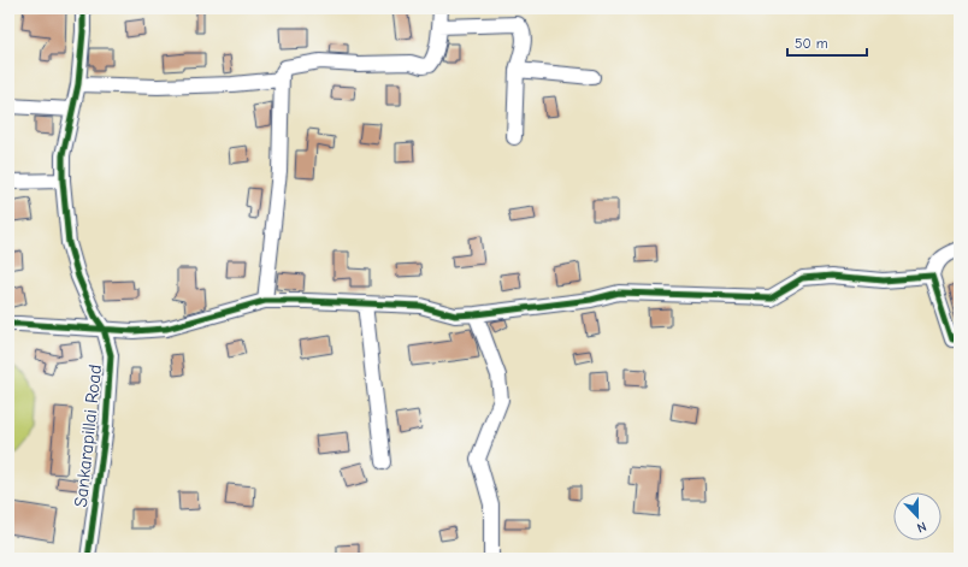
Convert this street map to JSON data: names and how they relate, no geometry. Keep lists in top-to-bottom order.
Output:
{
  "streets": {
    "street": ["Sankarapillai Road"]
  },
  "scale_bar": "50 m",
  "north": "bottom"
}
